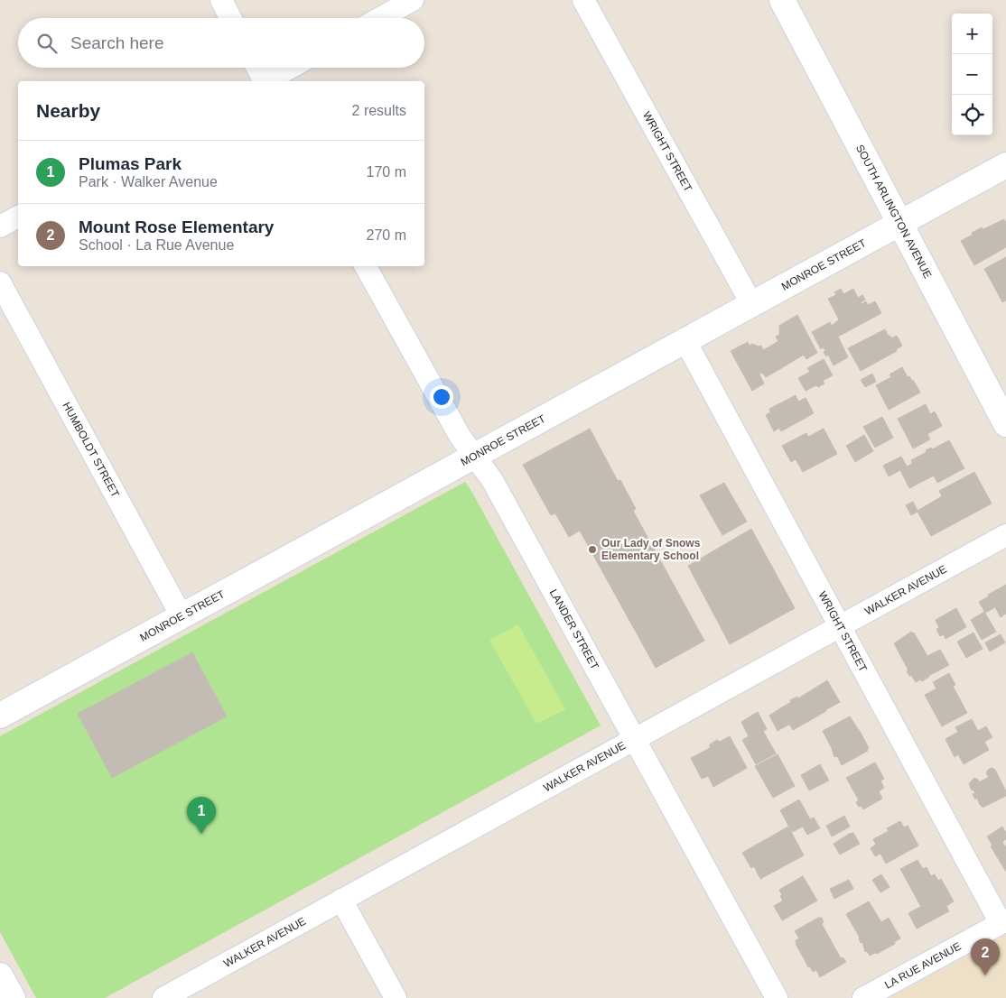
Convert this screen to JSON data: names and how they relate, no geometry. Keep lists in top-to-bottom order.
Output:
{
  "streets": {
    "street": [
      "WRIGHT STREET",
      "SOUTH ARLINGTON AVENUE",
      "MONROE STREET",
      "HUMBOLDT STREET",
      "WALKER AVENUE",
      "LANDER STREET",
      "LA RUE AVENUE"
    ]
  },
  "crossings": [
    ["WRIGHT STREET", "MONROE STREET"],
    ["WRIGHT STREET", "WALKER AVENUE"],
    ["WRIGHT STREET", "LA RUE AVENUE"],
    ["SOUTH ARLINGTON AVENUE", "MONROE STREET"],
    ["MONROE STREET", "HUMBOLDT STREET"],
    ["MONROE STREET", "LANDER STREET"],
    ["WALKER AVENUE", "LANDER STREET"]
  ],
  "places": ["Our Lady of Snows Elementary School"],
  "page": {
    "map_buttons": ["+", "−"],
    "search": "Search here",
    "heading": ["Nearby", "2 results"],
    "list": [
      {
        "mark": "1",
        "name": "Plumas Park",
        "note": "Park · Walker Avenue",
        "value": "170 m"
      },
      {
        "mark": "2",
        "name": "Mount Rose Elementary",
        "note": "School · La Rue Avenue",
        "value": "270 m"
      }
    ],
    "pins": ["1", "2"]
  }
}
